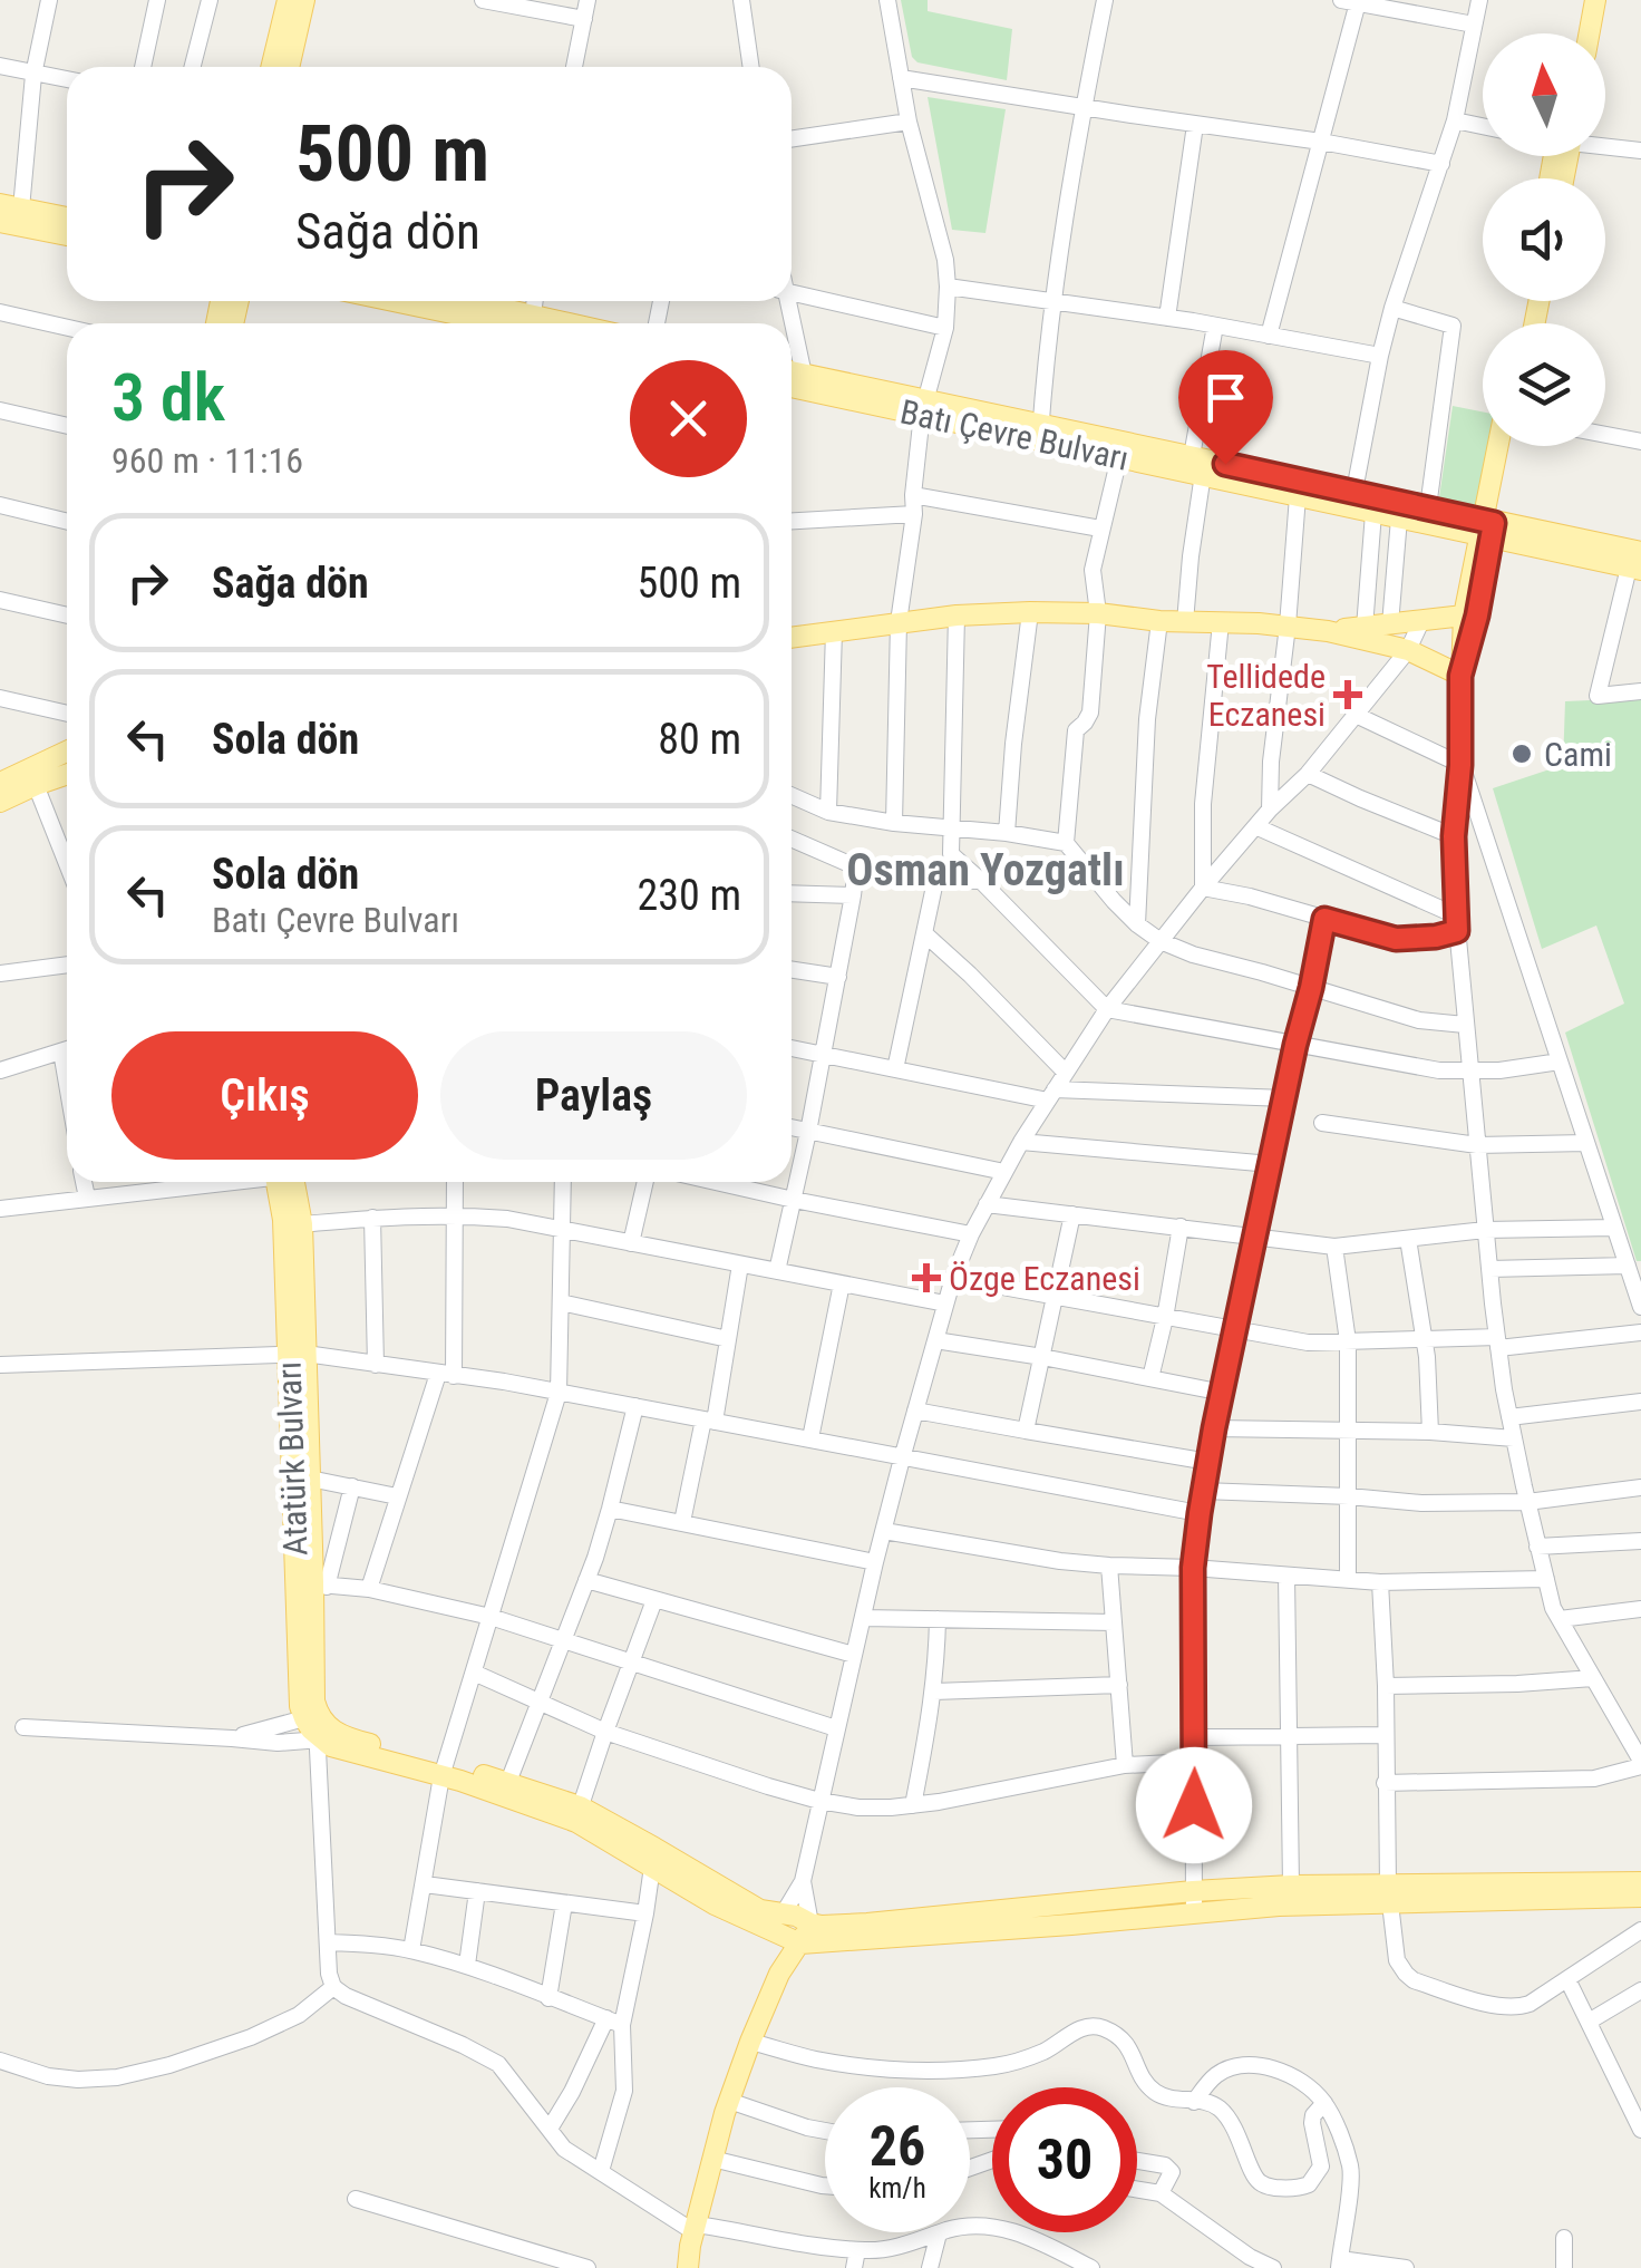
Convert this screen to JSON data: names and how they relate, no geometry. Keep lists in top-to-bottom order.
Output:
{
  "streets": {
    "main road": ["Batı Çevre Bulvarı", "Atatürk Bulvarı"]
  },
  "districts": ["Osman Yozgatlı"],
  "places": {
    "health": ["Tellidede Eczanesi", "Özge Eczanesi"],
    "other": ["Cami"]
  },
  "north": "top",
  "page": {
    "turn": ["500 m", "Sağa dön"],
    "heading": ["3 dk", "960 m · 11:16"],
    "list": [
      {
        "name": "Sağa dön",
        "value": "500 m"
      },
      {
        "name": "Sola dön",
        "value": "80 m"
      },
      {
        "name": "Sola dön",
        "note": "Batı Çevre Bulvarı",
        "value": "230 m"
      }
    ],
    "buttons": ["Çıkış", "Paylaş"],
    "speed": "26 km/h",
    "limit": "30"
  }
}
